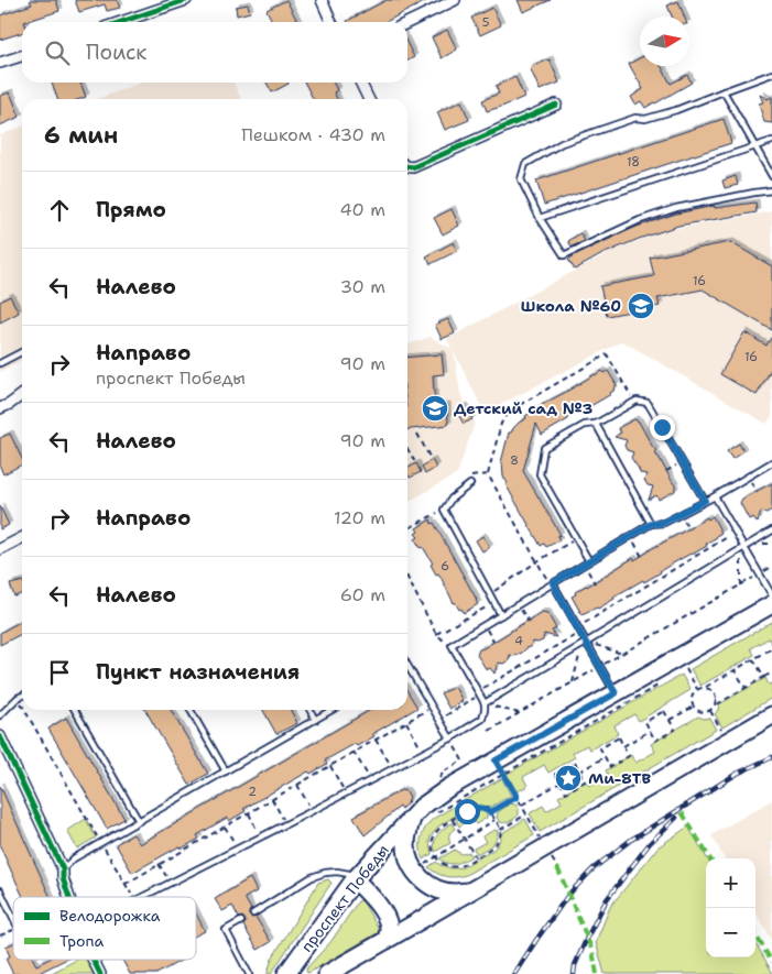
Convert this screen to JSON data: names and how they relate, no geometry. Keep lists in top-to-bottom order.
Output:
{
  "streets": {
    "main road": ["проспект Победы"]
  },
  "places": {
    "school or university": ["Школа №60", "Детский сад №3"],
    "place": ["Ми-8ТВ"]
  },
  "house_numbers": [
    "5",
    "18",
    "16",
    "16",
    "8",
    "6",
    "4",
    "2"
  ],
  "legend": ["Велодорожка", "Тропа"],
  "north": "right",
  "page": {
    "search": "Поиск",
    "heading": ["6 мин", "Пешком · 430 m"],
    "list": [
      ["Прямо", "40 m"],
      ["Налево", "30 m"],
      ["Направо", "проспект Победы", "90 m"],
      ["Налево", "90 m"],
      ["Направо", "120 m"],
      ["Налево", "60 m"],
      "Пункт назначения"
    ],
    "map_buttons": ["+", "−"]
  }
}
